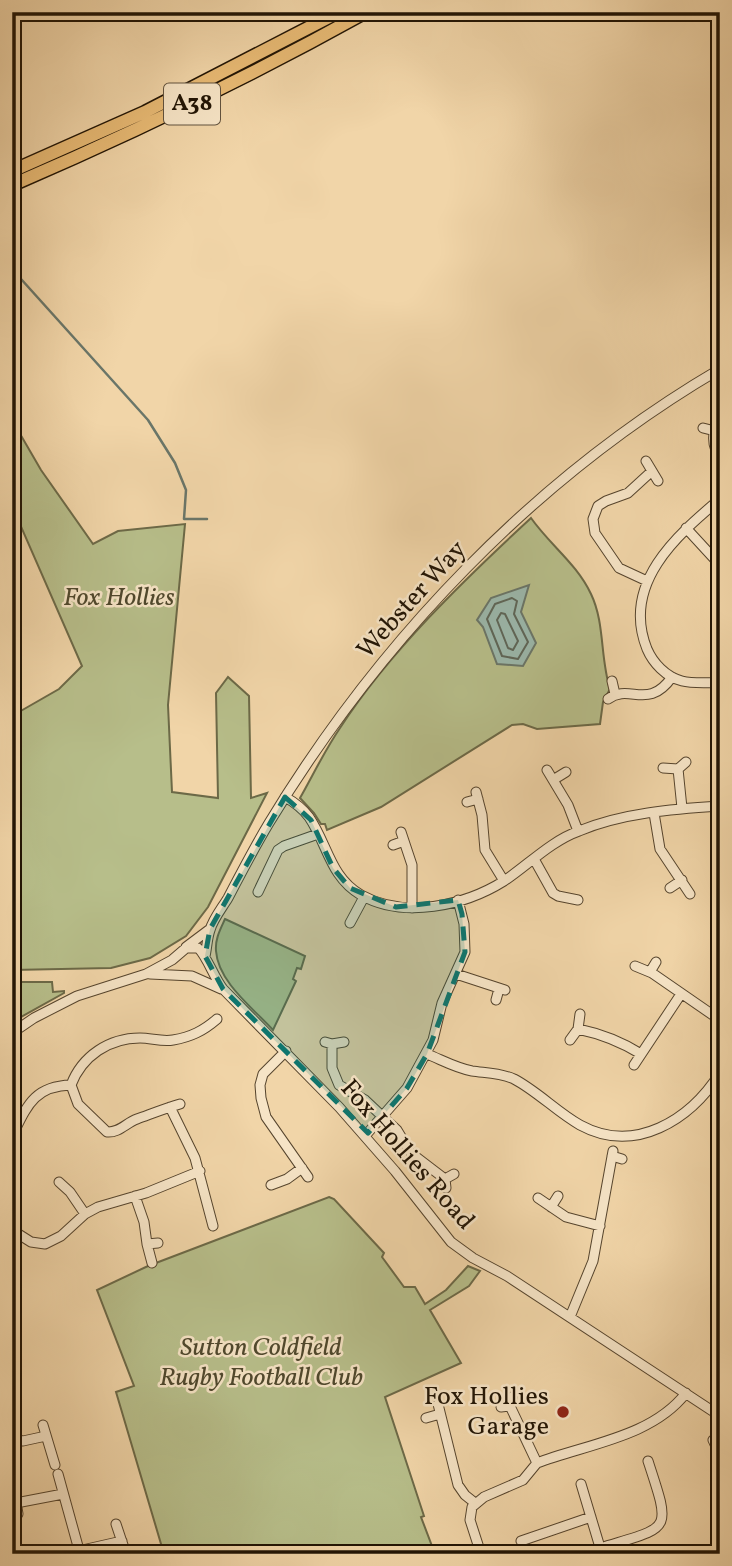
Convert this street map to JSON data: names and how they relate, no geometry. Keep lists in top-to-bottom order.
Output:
{
  "streets": {
    "highway": ["A38"],
    "street": ["Webster Way", "Fox Hollies Road"]
  },
  "crossings": [
    ["Webster Way", "Fox Hollies Road"]
  ],
  "parks": ["Fox Hollies", "Sutton Coldfield Rugby Football Club"],
  "places": ["Fox Hollies Garage"]
}
